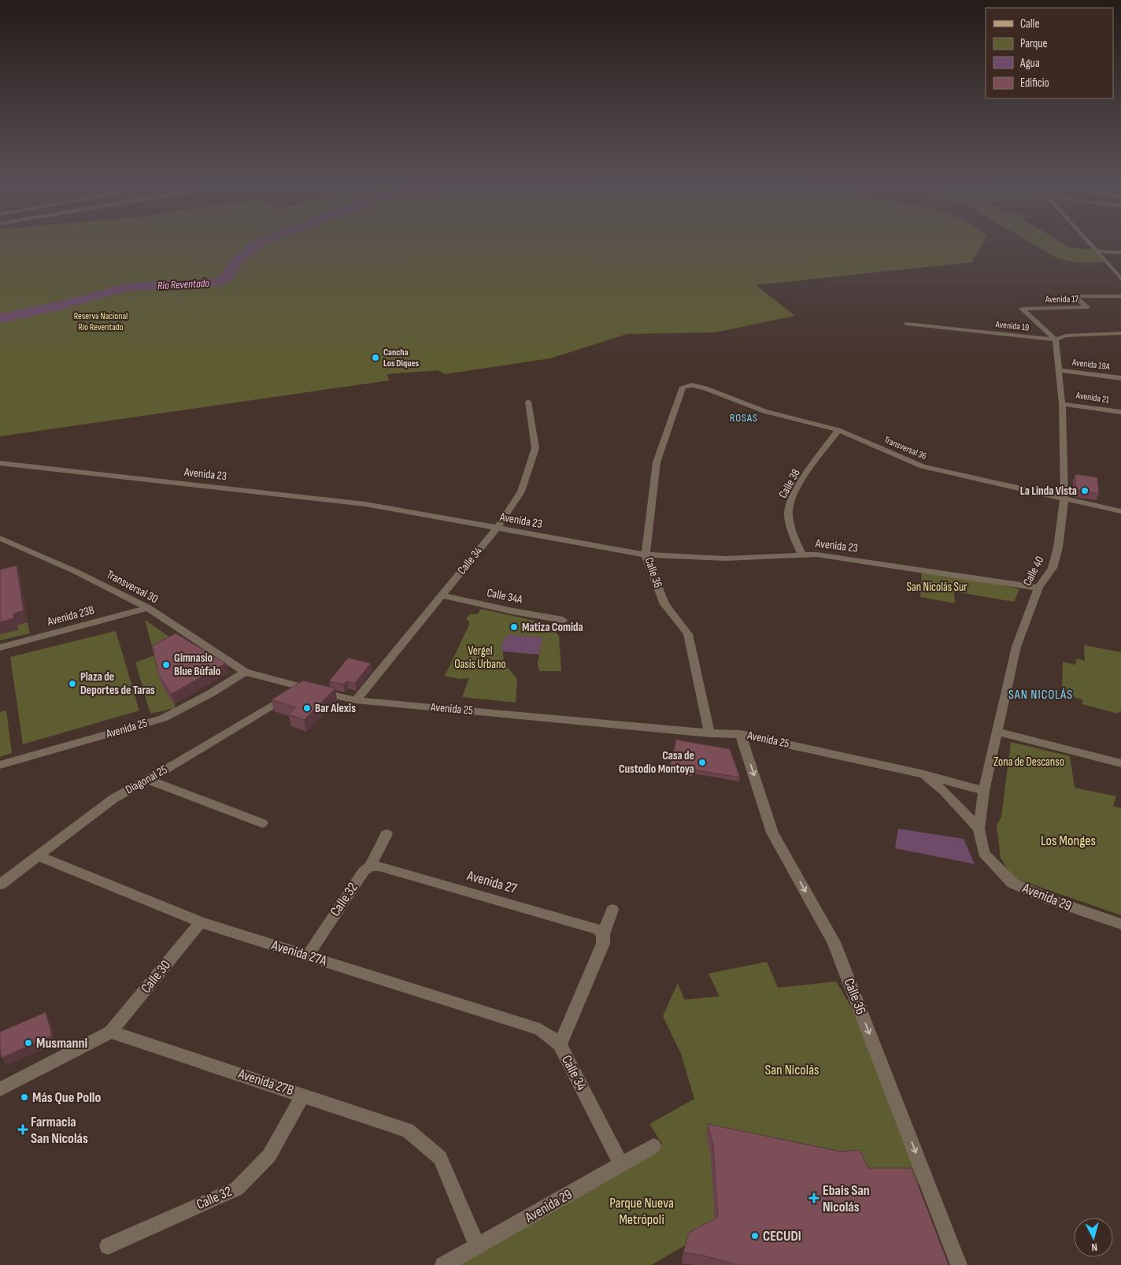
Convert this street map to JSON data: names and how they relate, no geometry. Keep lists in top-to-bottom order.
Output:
{
  "streets": {
    "street": [
      "Avenida 17",
      "Avenida 19",
      "Avenida 19A",
      "Avenida 21",
      "Transversal 36",
      "Avenida 23",
      "Calle 38",
      "Calle 34",
      "Calle 40",
      "Calle 36",
      "Transversal 30",
      "Calle 34A",
      "Avenida 23B",
      "Avenida 25",
      "Diagonal 25",
      "Avenida 27",
      "Avenida 29",
      "Calle 32",
      "Avenida 27A",
      "Calle 30",
      "Avenida 27B"
    ]
  },
  "crossings": [
    ["Avenida 17", "Avenida 19"],
    ["Avenida 17", "Calle 40"],
    ["Avenida 19", "Calle 40"],
    ["Avenida 19A", "Calle 40"],
    ["Avenida 21", "Calle 40"],
    ["Transversal 36", "Calle 38"],
    ["Transversal 36", "Calle 40"],
    ["Transversal 36", "Calle 36"],
    ["Avenida 23", "Calle 38"],
    ["Avenida 23", "Calle 34"],
    ["Avenida 23", "Calle 40"],
    ["Avenida 23", "Calle 36"],
    ["Calle 34", "Calle 34A"],
    ["Calle 34", "Avenida 25"],
    ["Calle 34", "Avenida 27"],
    ["Calle 34", "Avenida 29"],
    ["Calle 34", "Avenida 27A"],
    ["Calle 40", "Avenida 25"],
    ["Calle 40", "Avenida 29"],
    ["Calle 36", "Avenida 25"],
    ["Transversal 30", "Avenida 23B"],
    ["Transversal 30", "Avenida 25"],
    ["Avenida 25", "Diagonal 25"],
    ["Diagonal 25", "Avenida 27A"],
    ["Avenida 27", "Calle 32"],
    ["Avenida 29", "Avenida 27B"],
    ["Calle 32", "Avenida 27A"],
    ["Calle 32", "Avenida 27B"],
    ["Avenida 27A", "Calle 30"],
    ["Calle 30", "Avenida 27B"]
  ],
  "one_way": ["Calle 36"],
  "districts": ["ROSAS", "SAN NICOLÁS"],
  "water": ["Rio Reventado"],
  "parks": [
    "Reserva Nacional Río Reventado",
    "San Nicolás Sur",
    "Vergel Oasis Urbano",
    "Zona de Descanso",
    "Los Monges",
    "San Nicolás",
    "Parque Nueva Metrópoli"
  ],
  "places": {
    "other": [
      "Cancha Los Diques",
      "La Linda Vista",
      "Matiza Comida",
      "Gimnasio Blue Búfalo",
      "Plaza de Deportes de Taras",
      "Bar Alexis",
      "Casa de Custodio Montoya",
      "Musmanni",
      "Más Que Pollo",
      "CECUDI"
    ],
    "health": ["Farmacia San Nicolás", "Ebais San Nicolás"]
  },
  "legend": [
    "Calle",
    "Parque",
    "Agua",
    "Edificio"
  ],
  "north": "bottom"
}
